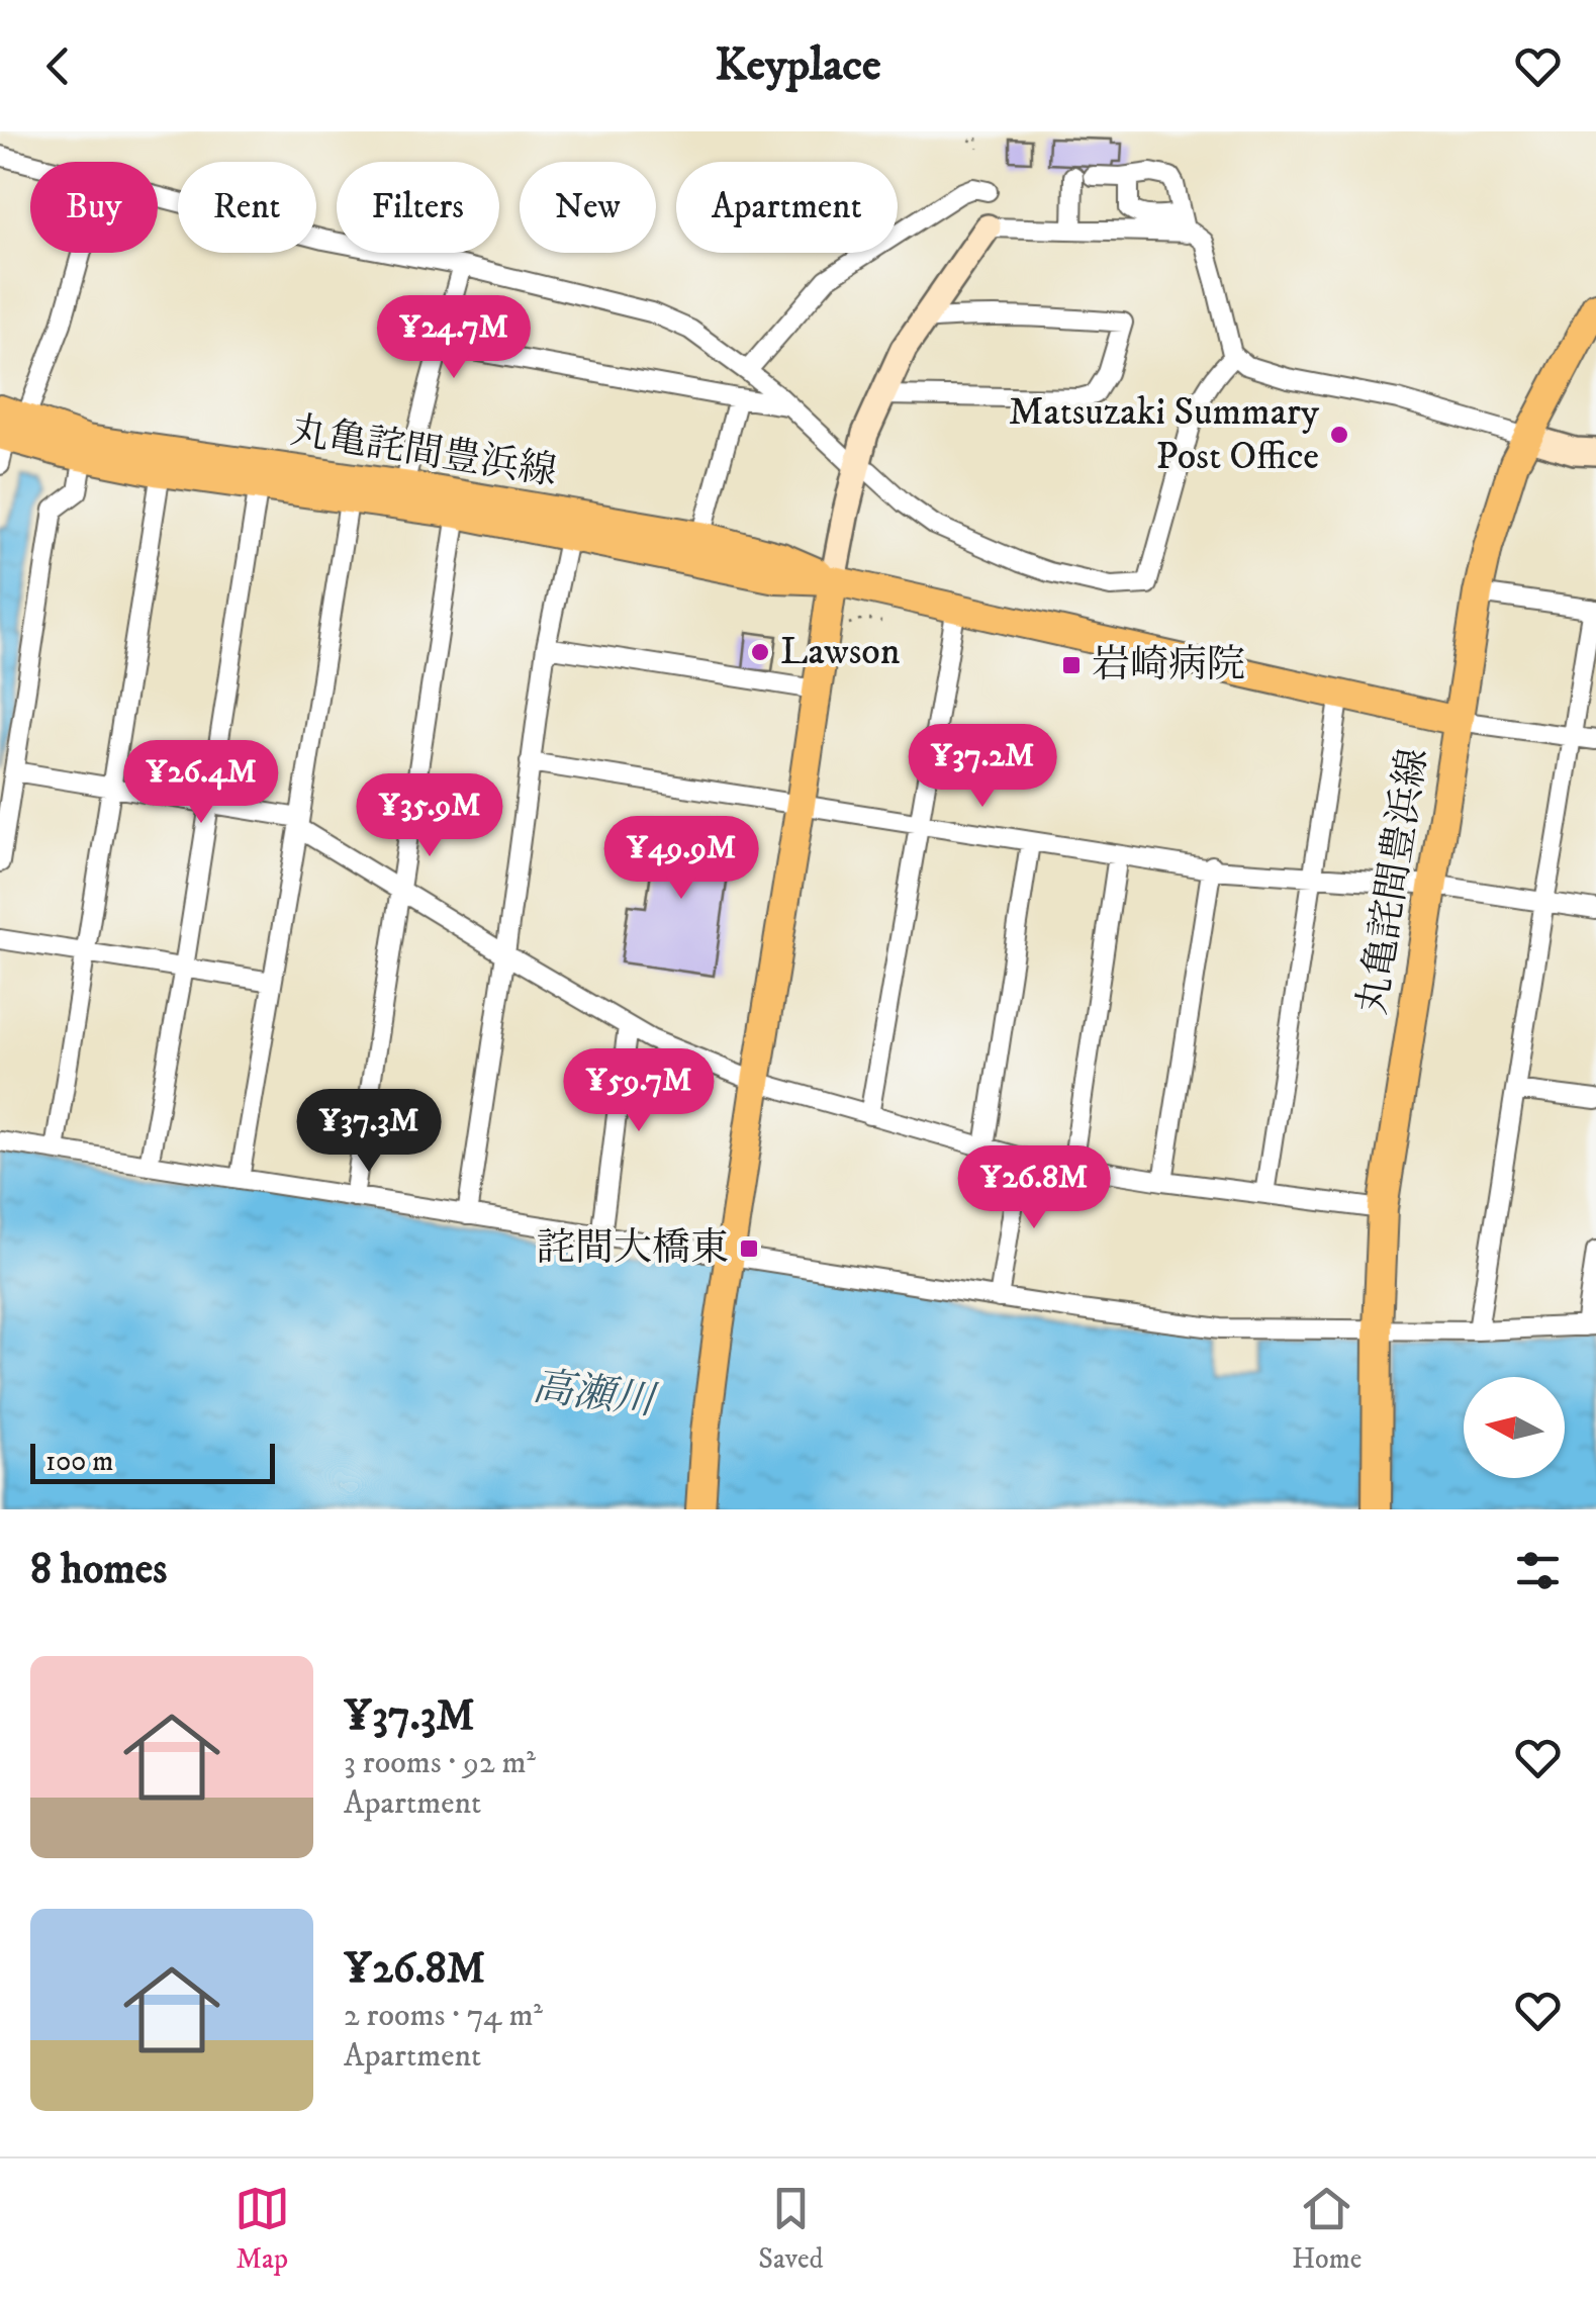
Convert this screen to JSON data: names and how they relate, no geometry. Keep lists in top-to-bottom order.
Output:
{
  "streets": {
    "main road": ["丸亀詫間豊浜線"]
  },
  "water": ["高瀬川"],
  "places": {
    "other": ["Matsuzaki Summary Post Office", "Lawson"],
    "transit": ["岩崎病院", "詫間大橋東"]
  },
  "scale_bar": "100 m",
  "north": "left",
  "page": {
    "header": "Keyplace",
    "chip": [
      "Buy",
      "Rent",
      "Filters",
      "New",
      "Apartment"
    ],
    "price": [
      "¥24.7M",
      "¥37.2M",
      "¥26.4M",
      "¥35.9M",
      "¥49.9M",
      "¥59.7M",
      "¥37.3M",
      "¥26.8M"
    ],
    "scale": "100 m",
    "heading": "8 homes",
    "list": [
      {
        "name": "¥37.3M",
        "note": "3 rooms · 92 m² · Apartment"
      },
      {
        "name": "¥26.8M",
        "note": "2 rooms · 74 m² · Apartment"
      }
    ],
    "tabs": ["Map", "Saved", "Home"]
  }
}
